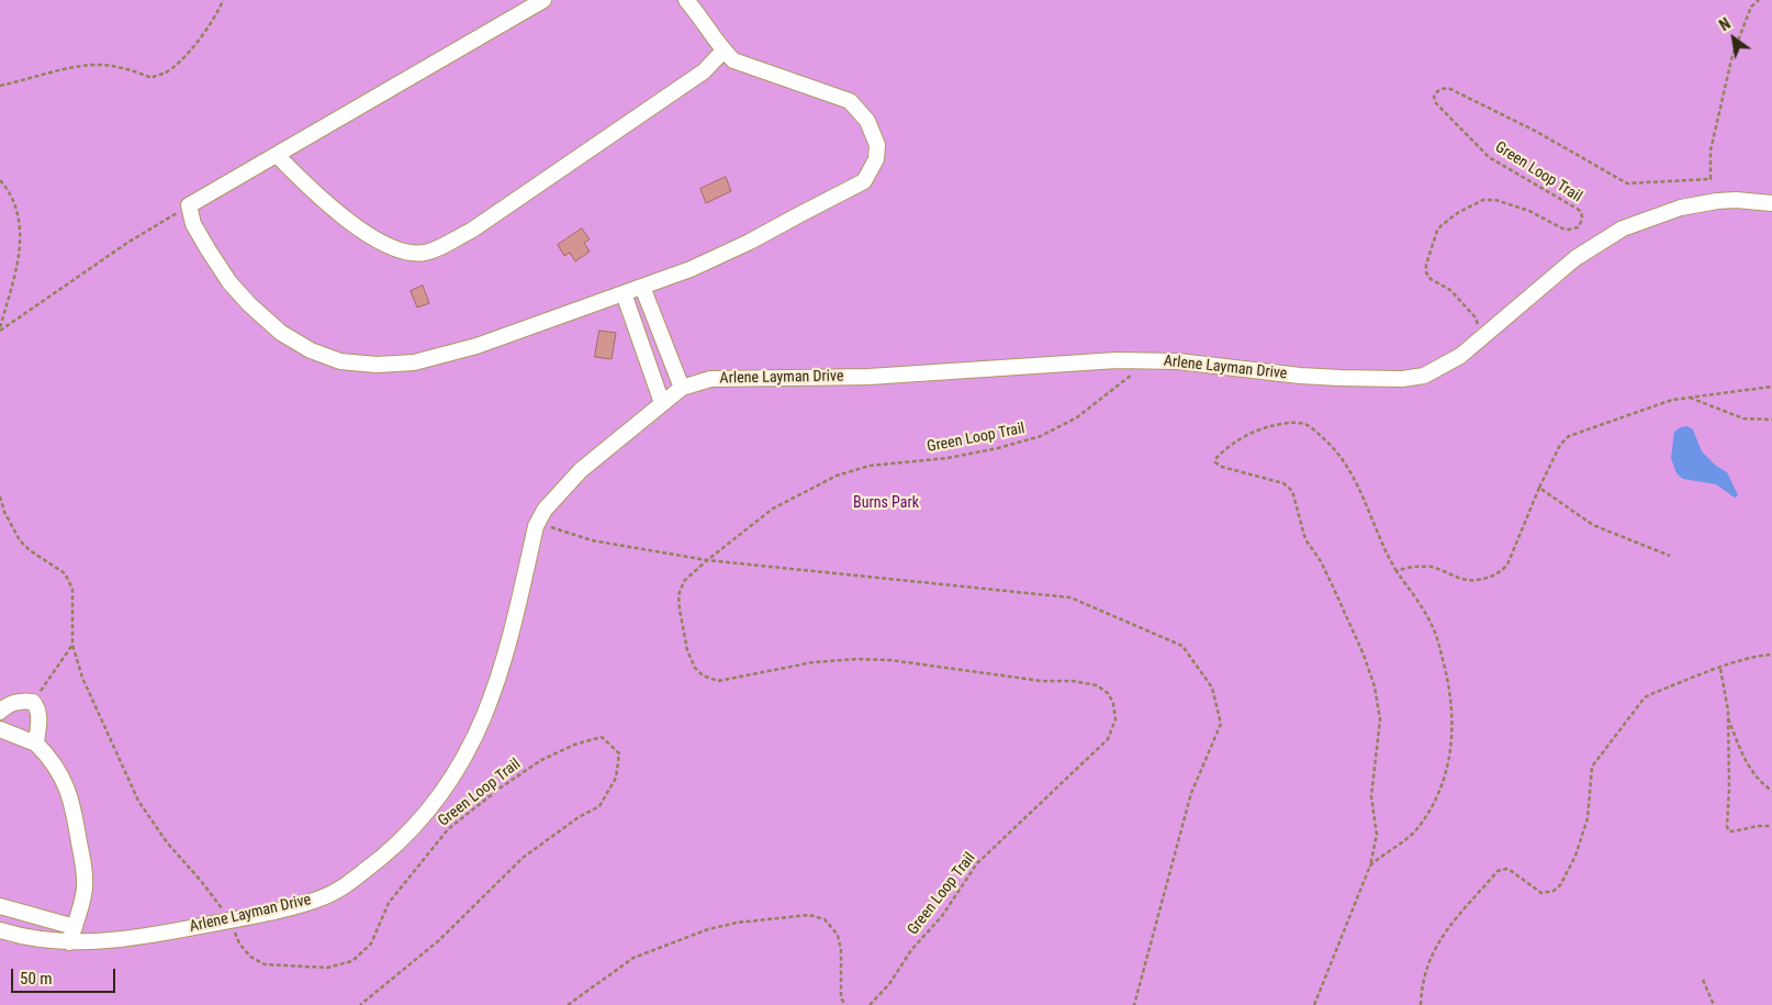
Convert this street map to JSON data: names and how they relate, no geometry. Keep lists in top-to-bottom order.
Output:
{
  "streets": {
    "street": ["Arlene Layman Drive"],
    "path": ["Green Loop Trail"]
  },
  "crossings": [
    ["Green Loop Trail", "Arlene Layman Drive"]
  ],
  "parks": ["Burns Park"],
  "scale_bar": "50 m",
  "north": "top left"
}
